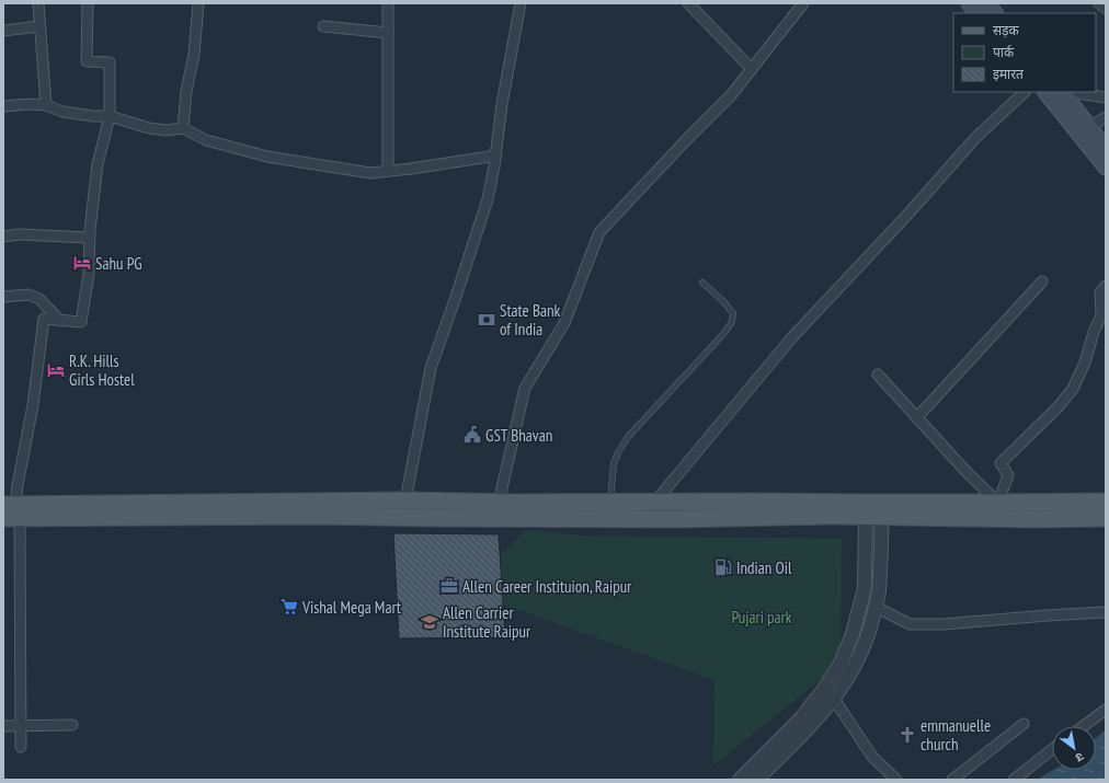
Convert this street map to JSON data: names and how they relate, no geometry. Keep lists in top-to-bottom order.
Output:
{
  "parks": ["Pujari park"],
  "places": {
    "hotel": ["Sahu PG", "R.K. Hills Girls Hostel"],
    "bank": ["State Bank of India"],
    "public building": ["GST Bhavan"],
    "fuel station": ["Indian Oil"],
    "office": ["Allen Career Instituion, Raipur"],
    "supermarket": ["Vishal Mega Mart"],
    "school or university": ["Allen Carrier Institute Raipur"],
    "church": ["emmanuelle church"]
  },
  "legend": ["सड़क", "पार्क", "इमारत"],
  "north": "bottom right"
}
